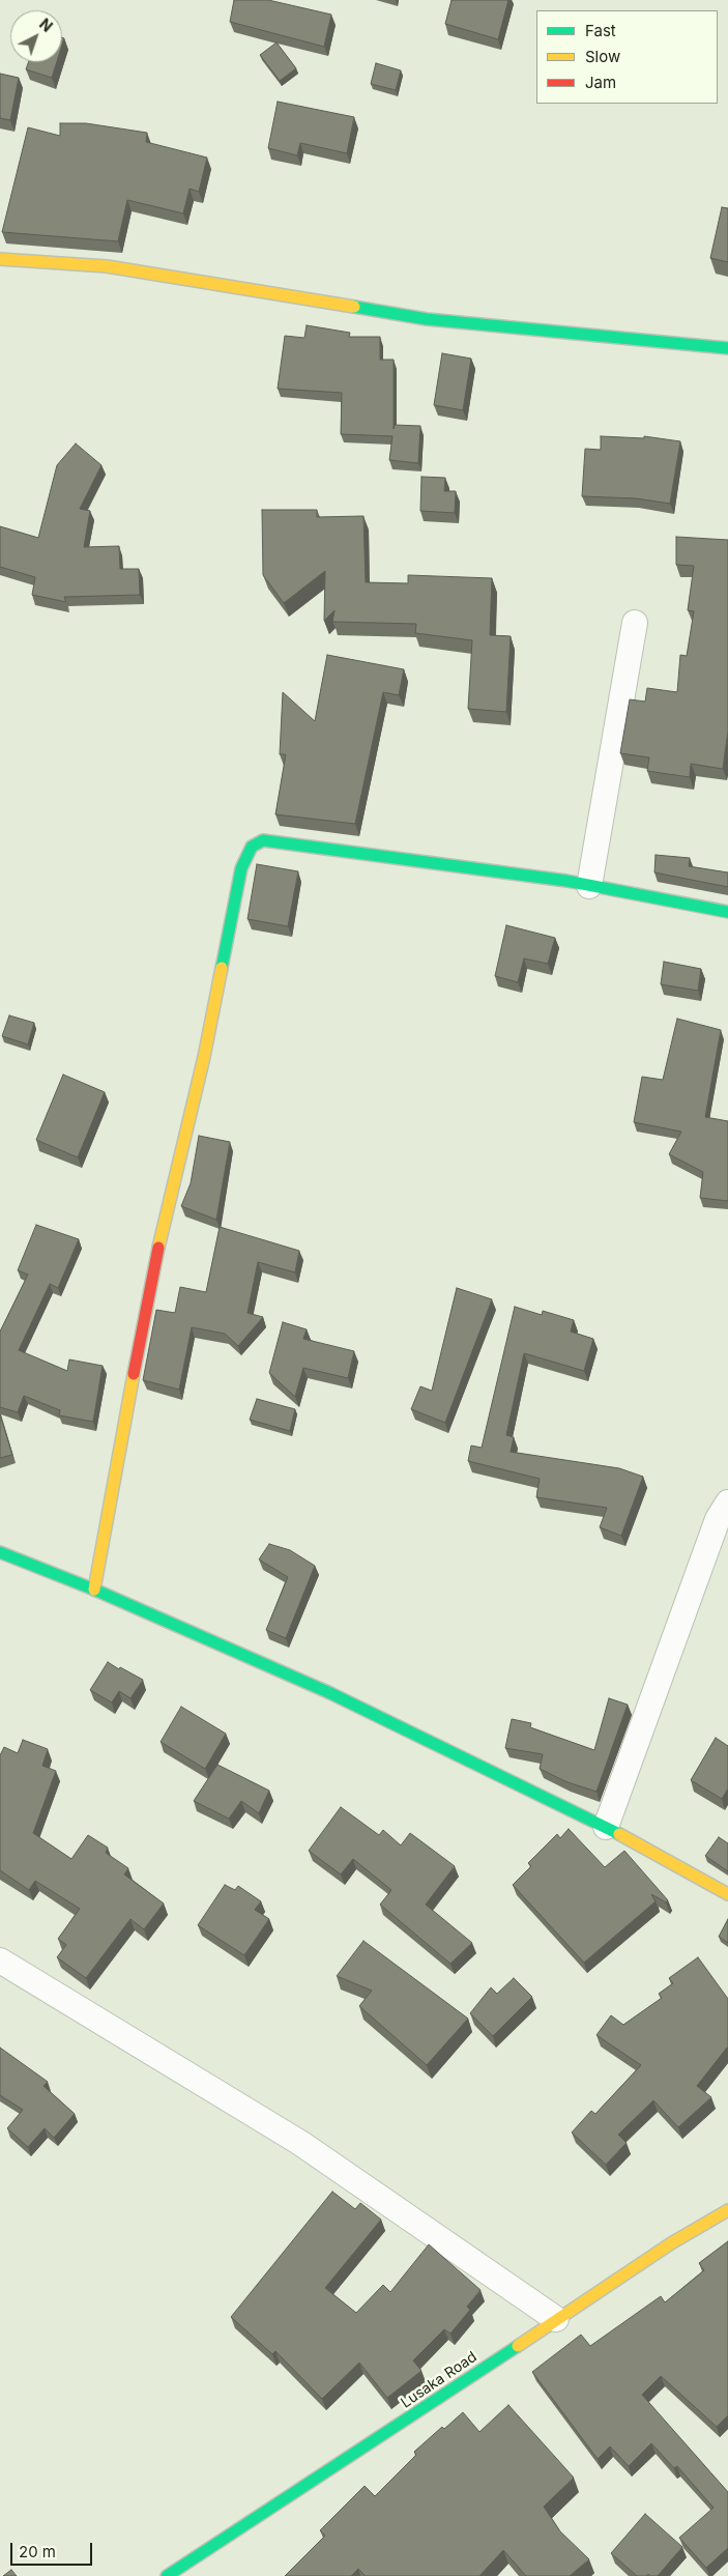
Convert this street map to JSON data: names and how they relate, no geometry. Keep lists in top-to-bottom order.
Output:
{
  "streets": {
    "street": ["Lusaka Road"]
  },
  "legend": ["Fast", "Slow", "Jam"],
  "scale_bar": "20 m",
  "north": "top right"
}
